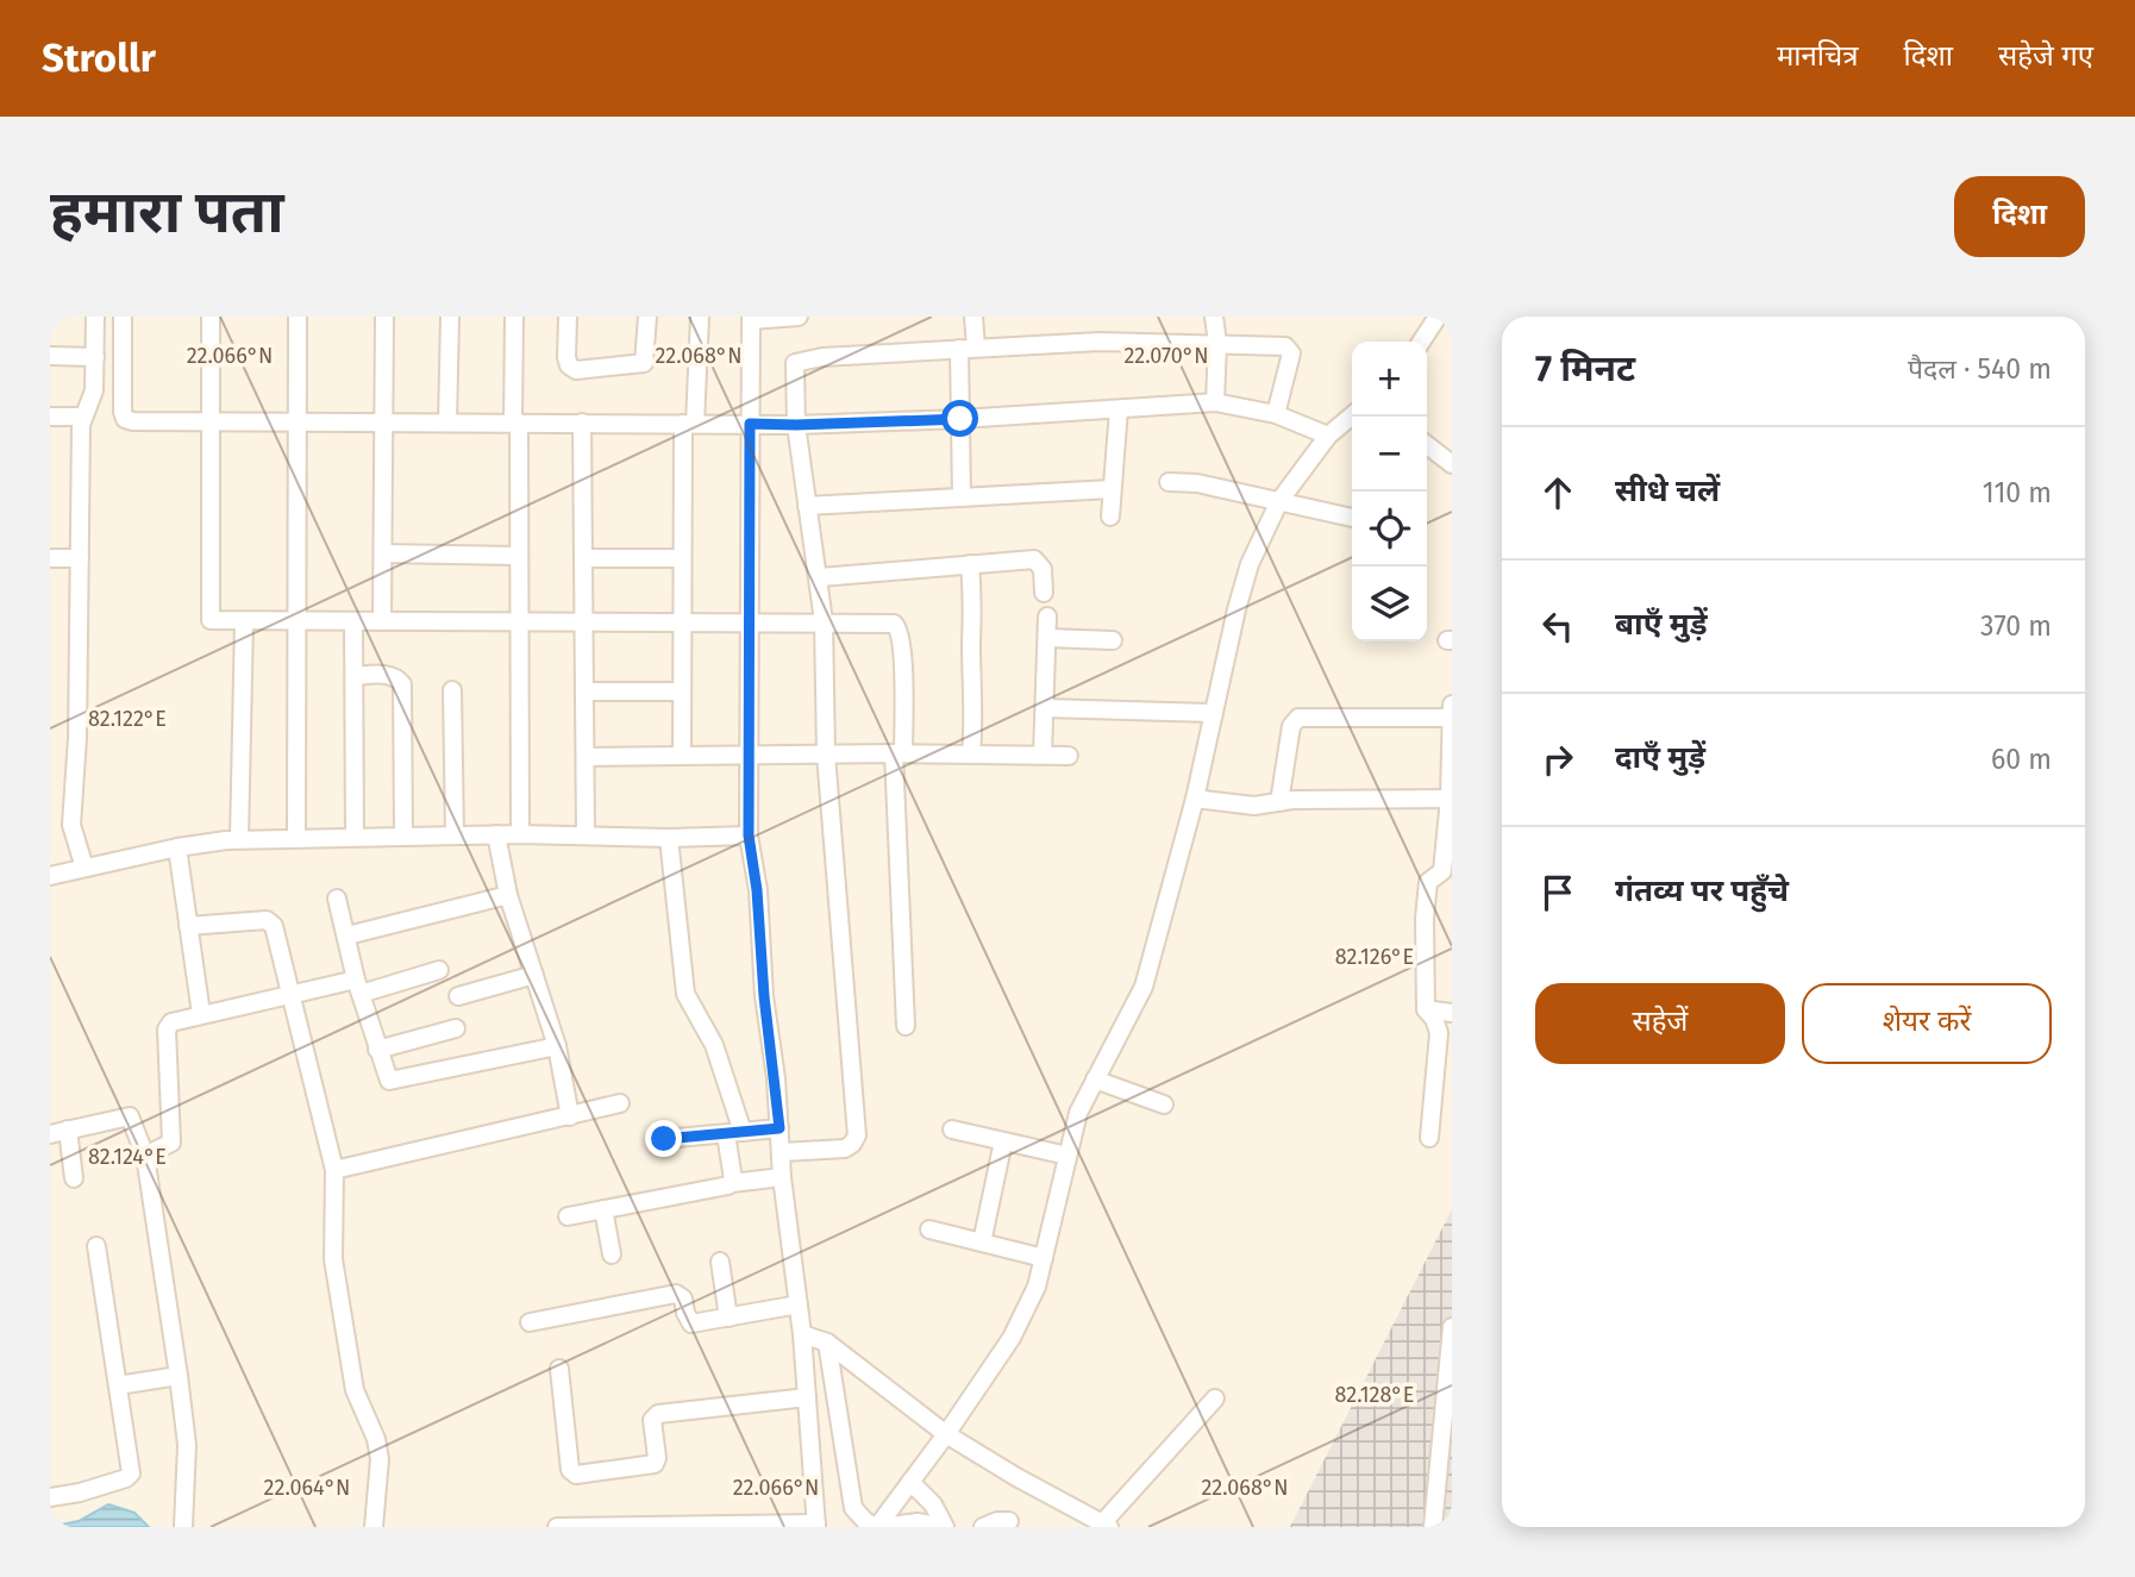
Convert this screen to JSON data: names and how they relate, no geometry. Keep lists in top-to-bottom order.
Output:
{
  "page": {
    "header": "Strollr",
    "nav": ["मानचित्र", "दिशा", "सहेजे गए"],
    "buttons": [
      "दिशा",
      ["सहेजें", "शेयर करें"]
    ],
    "title": "हमारा पता",
    "heading": ["7 मिनट", "पैदल · 540 m"],
    "map_buttons": ["+", "−"],
    "list": [
      ["सीधे चलें", "110 m"],
      ["बाएँ मुड़ें", "370 m"],
      ["दाएँ मुड़ें", "60 m"],
      "गंतव्य पर पहुँचे"
    ]
  },
  "coordinates": [
    "22.066°N",
    "22.068°N",
    "22.070°N",
    "82.122°E",
    "82.126°E",
    "82.124°E",
    "82.128°E",
    "22.064°N"
  ]
}
